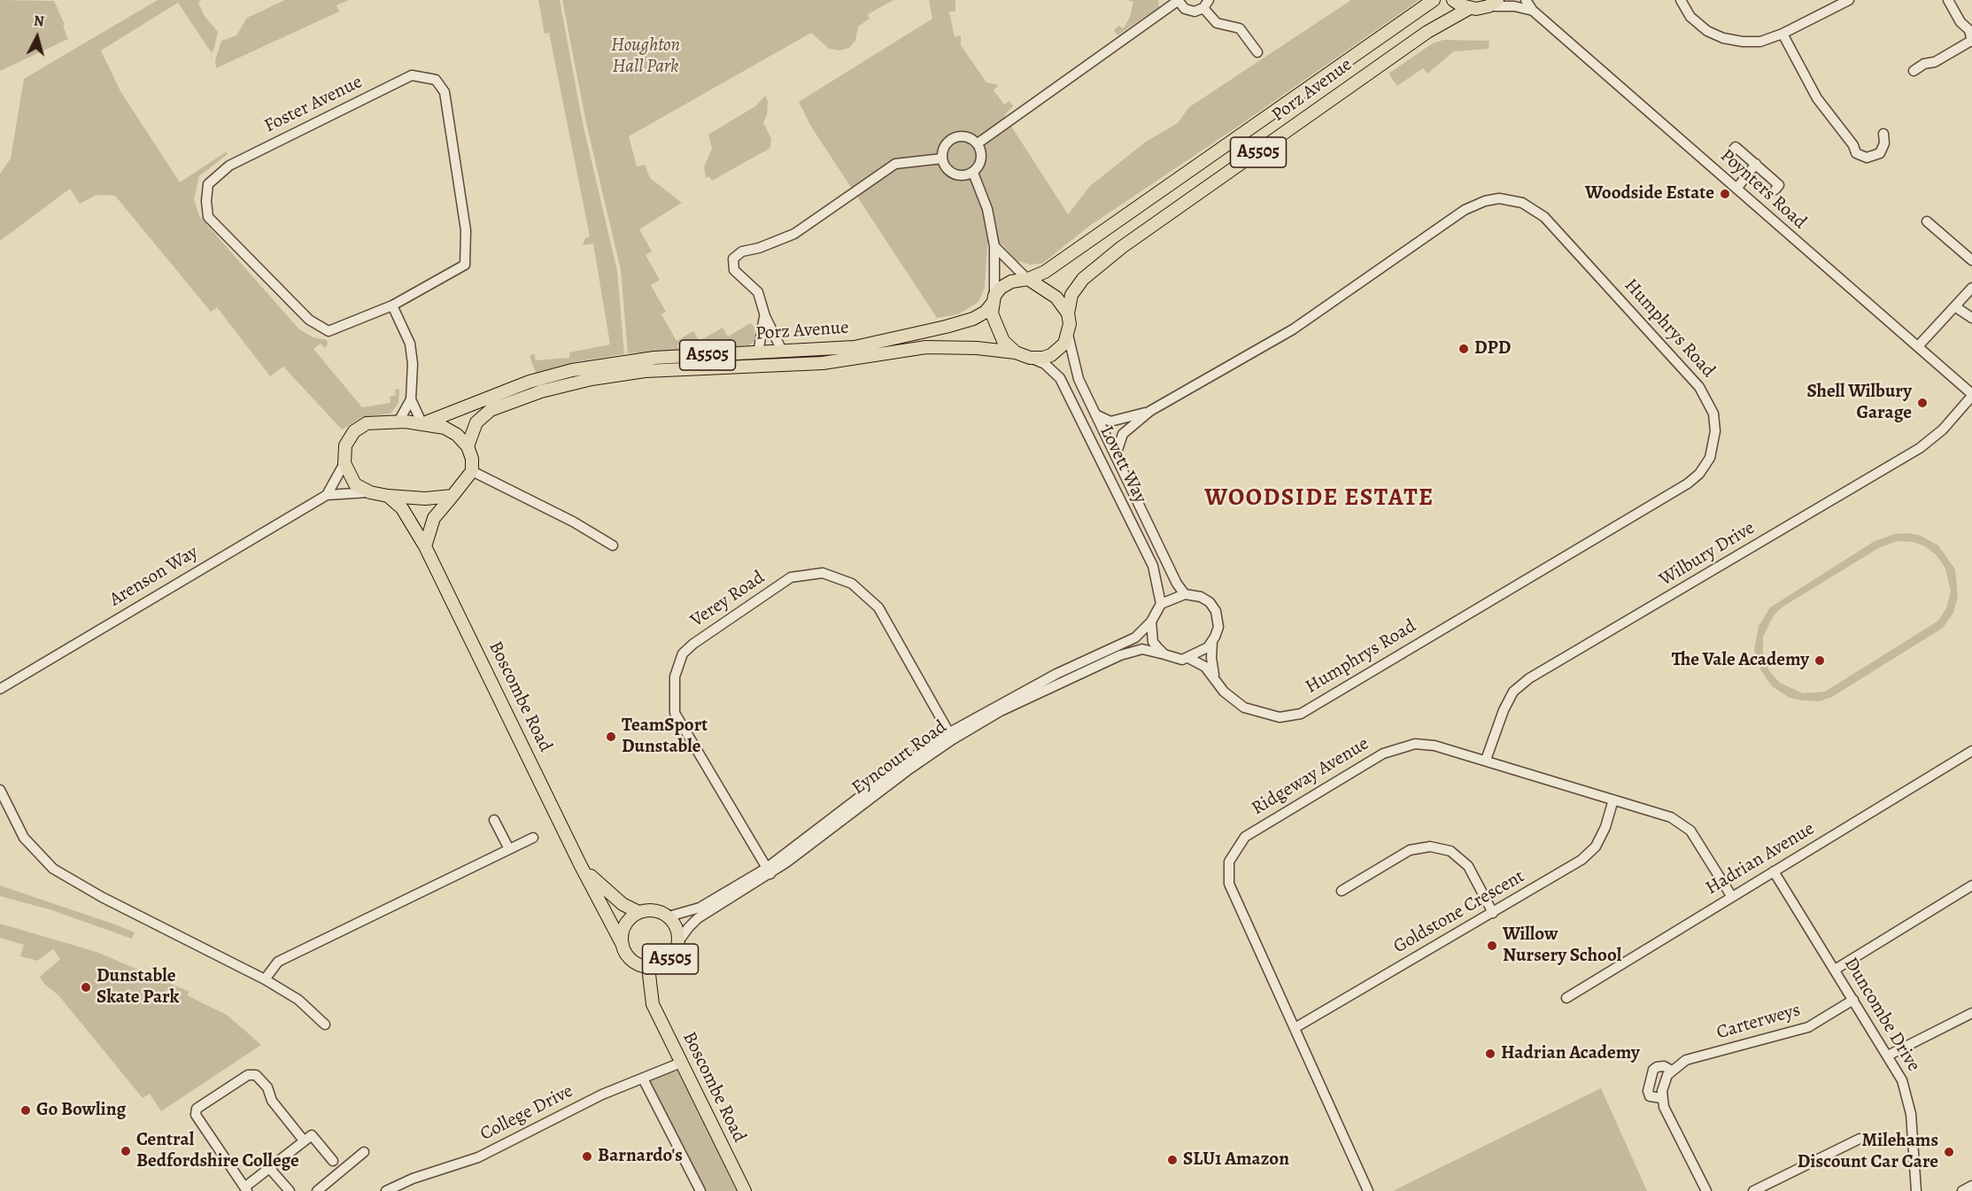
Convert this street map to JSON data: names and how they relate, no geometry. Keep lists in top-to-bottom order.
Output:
{
  "streets": {
    "main road": ["Porz Avenue", "A5505", "Boscombe Road"],
    "street": [
      "Foster Avenue",
      "Poynters Road",
      "Humphrys Road",
      "Lovett Way",
      "Wilbury Drive",
      "Arenson Way",
      "Verey Road",
      "Eyncourt Road",
      "Ridgeway Avenue",
      "Hadrian Avenue",
      "Goldstone Crescent",
      "Duncombe Drive",
      "Carterweys",
      "College Drive"
    ]
  },
  "crossings": [
    ["Porz Avenue", "A5505"],
    ["Porz Avenue", "Lovett Way"],
    ["Porz Avenue", "Arenson Way"],
    ["Porz Avenue", "Boscombe Road"],
    ["A5505", "Lovett Way"],
    ["A5505", "Arenson Way"],
    ["A5505", "Boscombe Road"],
    ["A5505", "Eyncourt Road"],
    ["Poynters Road", "Wilbury Drive"],
    ["Humphrys Road", "Lovett Way"],
    ["Humphrys Road", "Eyncourt Road"],
    ["Lovett Way", "Eyncourt Road"],
    ["Wilbury Drive", "Ridgeway Avenue"],
    ["Arenson Way", "Boscombe Road"],
    ["Verey Road", "Eyncourt Road"],
    ["Boscombe Road", "Eyncourt Road"],
    ["Boscombe Road", "College Drive"],
    ["Ridgeway Avenue", "Hadrian Avenue"],
    ["Ridgeway Avenue", "Goldstone Crescent"],
    ["Hadrian Avenue", "Duncombe Drive"],
    ["Duncombe Drive", "Carterweys"]
  ],
  "districts": ["WOODSIDE ESTATE"],
  "parks": ["Houghton Hall Park"],
  "places": [
    "Woodside Estate",
    "DPD",
    "Shell Wilbury Garage",
    "The Vale Academy",
    "TeamSport Dunstable",
    "Willow Nursery School",
    "Dunstable Skate Park",
    "Hadrian Academy",
    "Go Bowling",
    "Central Bedfordshire College",
    "Milehams Discount Car Care",
    "Barnardo's",
    "SLU1 Amazon"
  ],
  "north": "top"
}
